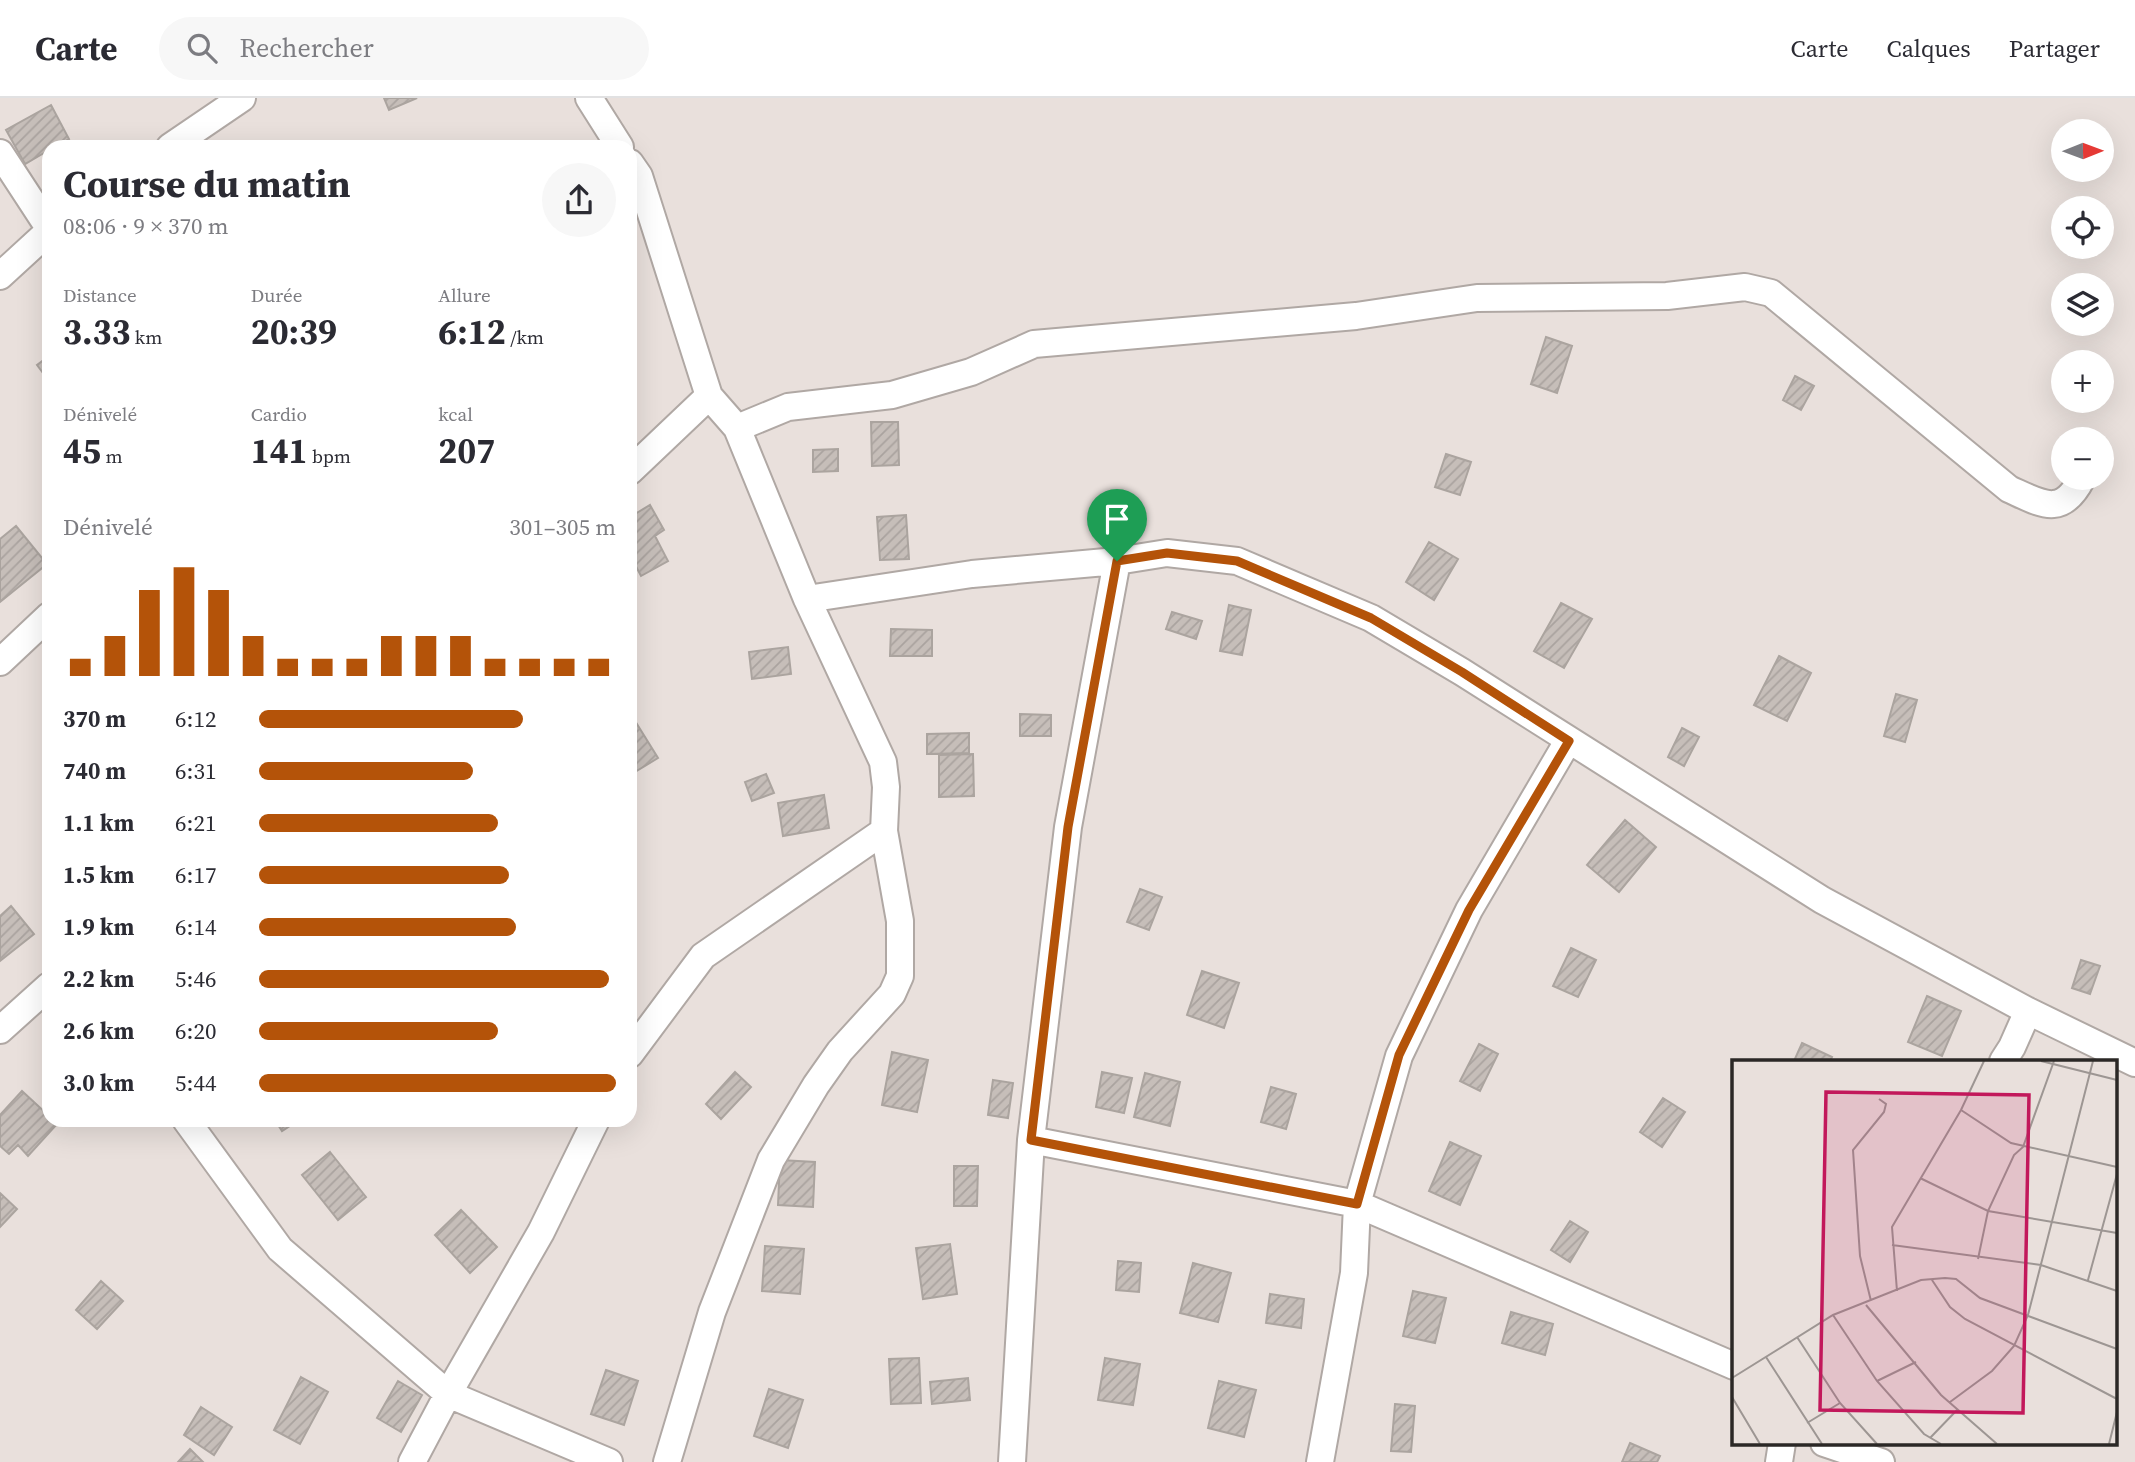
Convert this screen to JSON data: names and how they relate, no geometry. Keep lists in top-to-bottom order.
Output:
{
  "north": "right",
  "page": {
    "header": "Carte",
    "search": "Rechercher",
    "nav": ["Carte", "Calques", "Partager"],
    "map_buttons": ["+", "−"],
    "heading": ["Course du matin", "08:06 · 9 × 370 m"],
    "stats": [
      ["Distance", "3.33 km"],
      ["Durée", "20:39"],
      ["Allure", "6:12 /km"],
      ["Dénivelé", "45 m"],
      ["Cardio", "141 bpm"],
      ["kcal", "207"]
    ],
    "chart": ["Dénivelé", "301–305 m"],
    "list": [
      {
        "name": "370 m",
        "note": "6:12"
      },
      {
        "name": "740 m",
        "note": "6:31"
      },
      {
        "name": "1.1 km",
        "note": "6:21"
      },
      {
        "name": "1.5 km",
        "note": "6:17"
      },
      {
        "name": "1.9 km",
        "note": "6:14"
      },
      {
        "name": "2.2 km",
        "note": "5:46"
      },
      {
        "name": "2.6 km",
        "note": "6:20"
      },
      {
        "name": "3.0 km",
        "note": "5:44"
      }
    ]
  }
}
